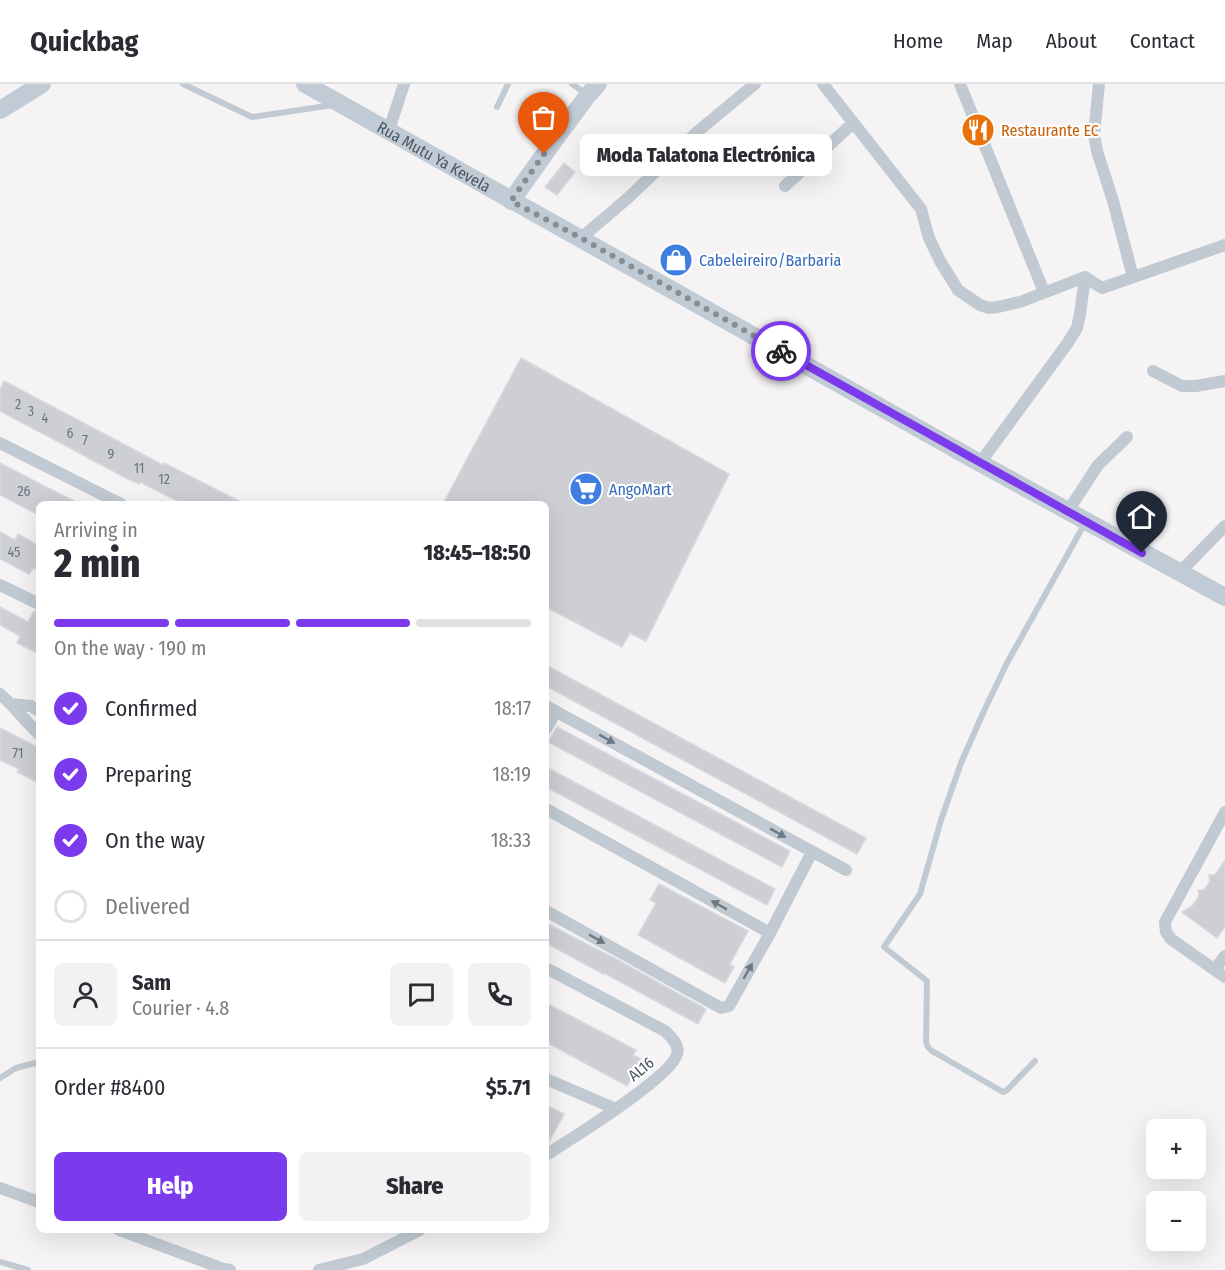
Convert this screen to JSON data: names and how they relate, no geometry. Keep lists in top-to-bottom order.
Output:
{
  "streets": {
    "main road": ["Rua Mutu Ya Kevela"],
    "street": ["AL16"]
  },
  "places": {
    "restaurant": ["Restaurante EC"],
    "other": ["Moda Talatona Electrónica"],
    "shop": ["Cabeleireiro/Barbaria"],
    "supermarket": ["AngoMart"]
  },
  "house_numbers": [
    "2",
    "3",
    "4",
    "6",
    "7",
    "9",
    "11",
    "12",
    "26",
    "45",
    "71"
  ],
  "page": {
    "header": "Quickbag",
    "nav": [
      "Home",
      "Map",
      "About",
      "Contact"
    ],
    "bubble": "Moda Talatona Electrónica",
    "heading": ["2 min", "Arriving in", "18:45–18:50"],
    "panel": [
      "Sam",
      "Courier · 4.8",
      "Order #8400",
      "$5.71"
    ],
    "bar": "On the way · 190 m",
    "list": [
      ["Confirmed", "18:17"],
      ["Preparing", "18:19"],
      ["On the way", "18:33"],
      "Delivered"
    ],
    "map_buttons": ["+", "−"],
    "buttons": ["Help", "Share"]
  }
}
